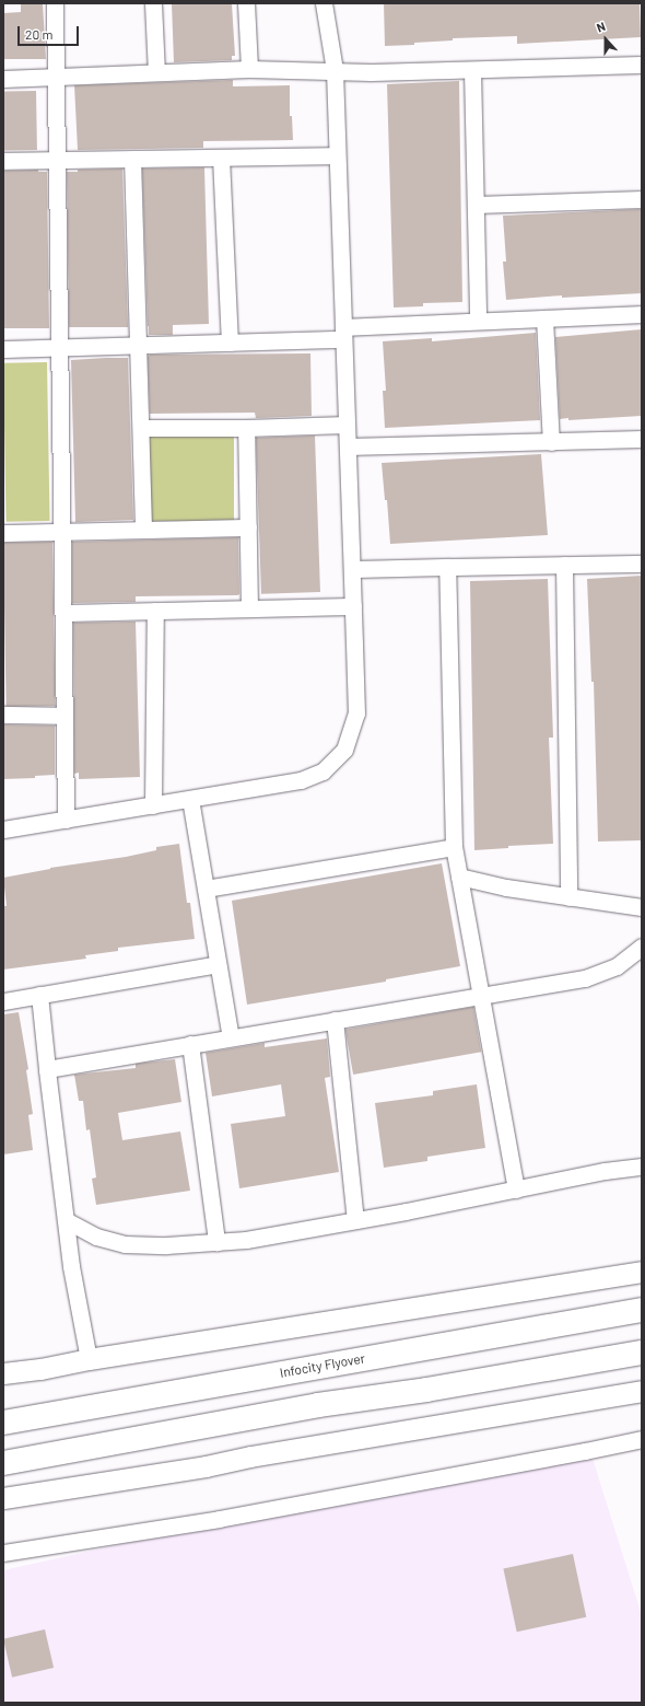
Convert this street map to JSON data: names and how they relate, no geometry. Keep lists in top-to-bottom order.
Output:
{
  "streets": {
    "highway": ["Infocity Flyover"]
  },
  "scale_bar": "20 m",
  "north": "top"
}
